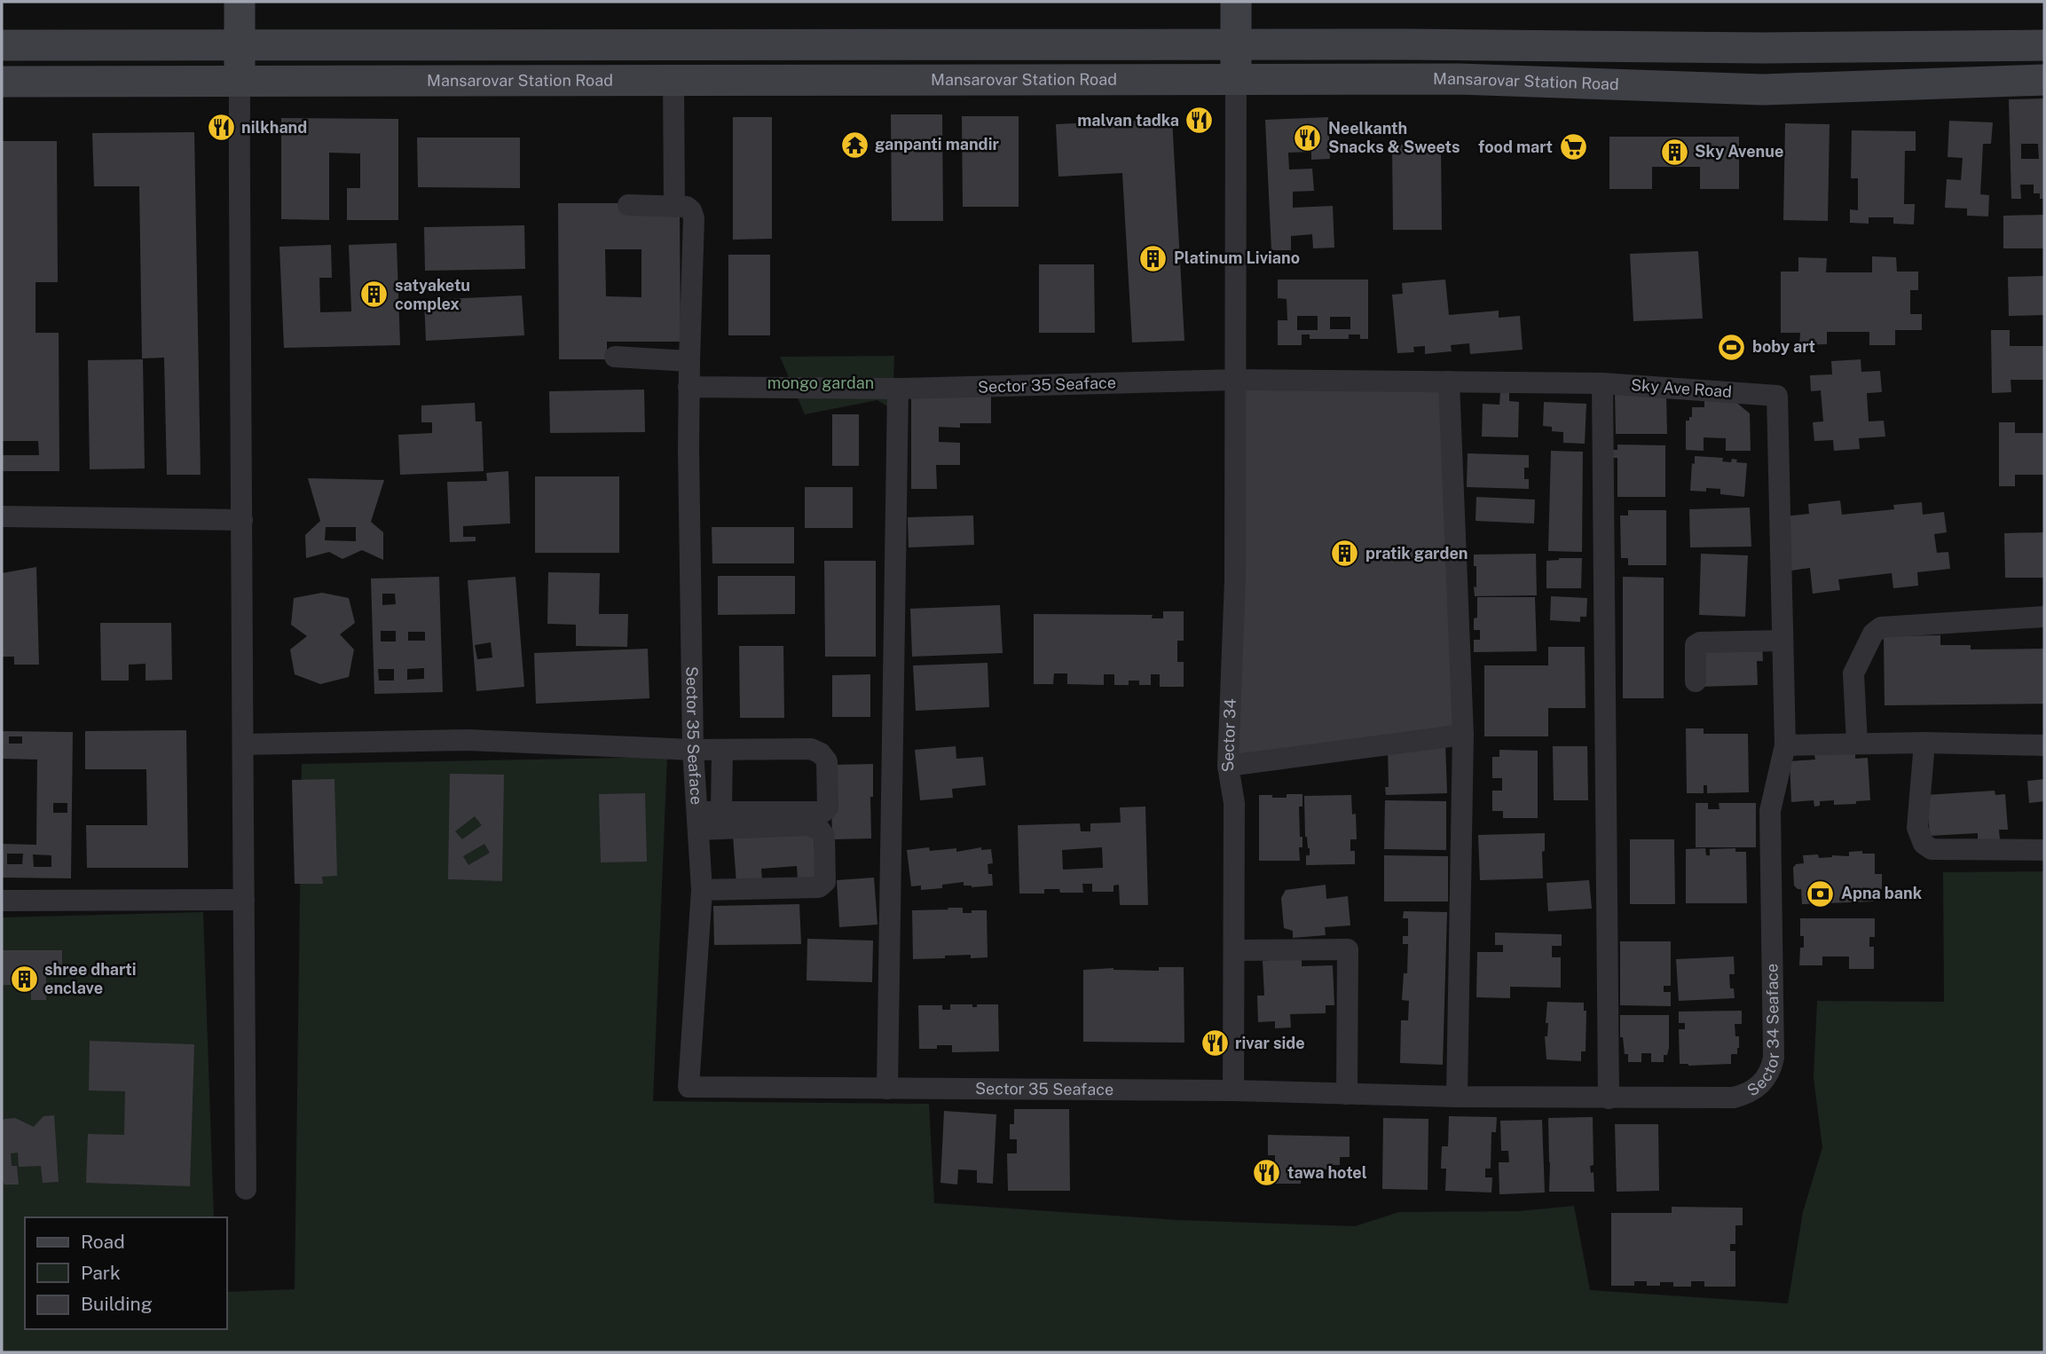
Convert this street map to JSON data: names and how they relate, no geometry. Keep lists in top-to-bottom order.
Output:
{
  "streets": {
    "main road": ["Mansarovar Station Road"],
    "street": [
      "Sector 35 Seaface",
      "Sky Ave Road",
      "Sector 34",
      "Sector 34 Seaface"
    ]
  },
  "crossings": [
    ["Mansarovar Station Road", "Sector 34"],
    ["Sector 35 Seaface", "Sky Ave Road"],
    ["Sector 35 Seaface", "Sector 34"],
    ["Sector 35 Seaface", "Sector 34 Seaface"],
    ["Sky Ave Road", "Sector 34"],
    ["Sky Ave Road", "Sector 34 Seaface"],
    ["Sector 34", "Sector 34 Seaface"]
  ],
  "parks": ["mongo gardan"],
  "places": {
    "restaurant": [
      "malvan tadka",
      "nilkhand",
      "Neelkanth Snacks & Sweets",
      "rivar side",
      "tawa hotel"
    ],
    "temple": ["ganpanti mandir"],
    "supermarket": ["food mart"],
    "building": [
      "Sky Avenue",
      "Platinum Liviano",
      "satyaketu complex",
      "pratik garden",
      "shree dharti enclave"
    ],
    "sports": ["boby art"],
    "bank": ["Apna bank"]
  },
  "legend": ["Road", "Park", "Building"]
}
